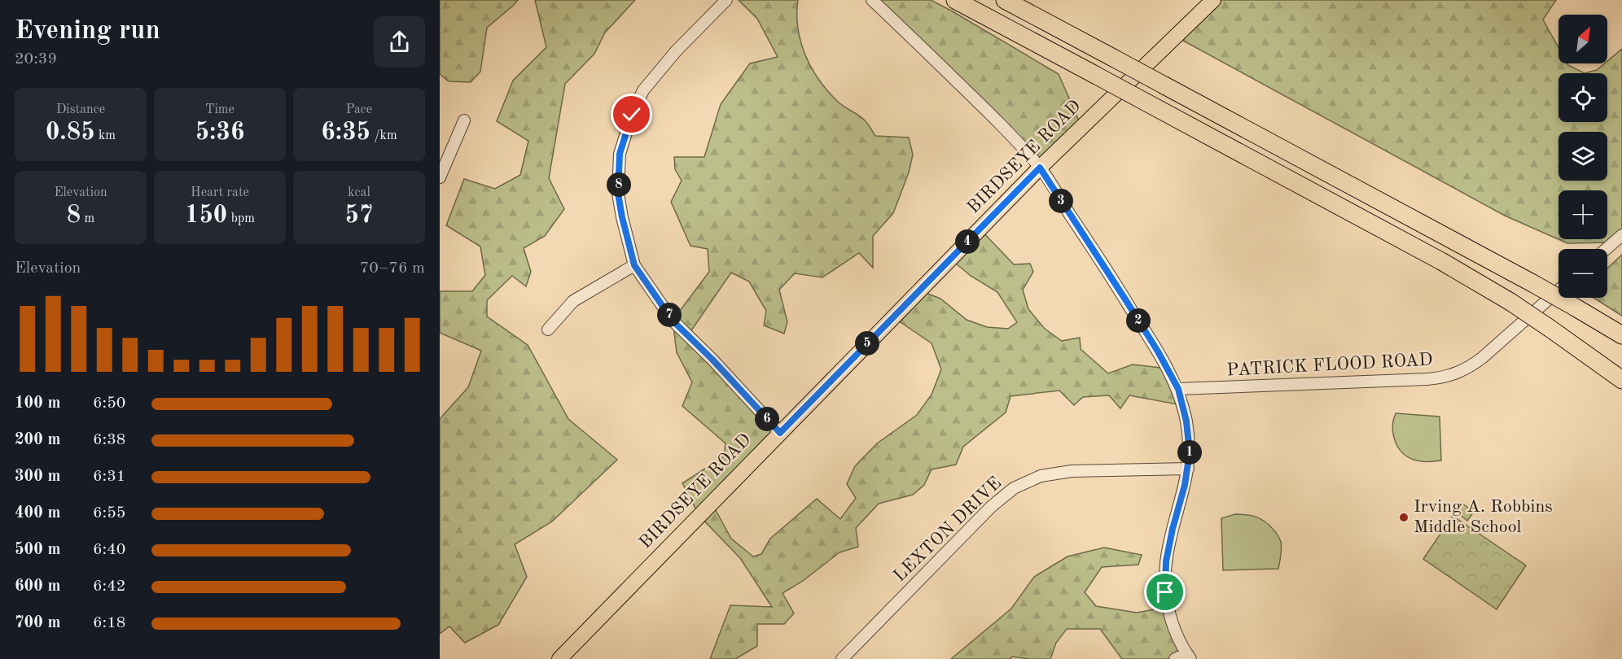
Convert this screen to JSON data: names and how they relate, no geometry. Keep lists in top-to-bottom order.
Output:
{
  "streets": {
    "main road": ["BIRDSEYE ROAD"],
    "street": ["PATRICK FLOOD ROAD", "LEXTON DRIVE"]
  },
  "places": ["Irving A. Robbins Middle School"],
  "north": "top right",
  "page": {
    "heading": ["Evening run", "20:39"],
    "map_buttons": ["+", "−"],
    "stats": [
      ["Distance", "0.85 km"],
      ["Time", "5:36"],
      ["Pace", "6:35 /km"],
      ["Elevation", "8 m"],
      ["Heart rate", "150 bpm"],
      ["kcal", "57"]
    ],
    "pins": [
      "8",
      "3",
      "4",
      "7",
      "2",
      "5",
      "6",
      "1"
    ],
    "chart": ["Elevation", "70–76 m"],
    "list": [
      {
        "name": "100 m",
        "note": "6:50"
      },
      {
        "name": "200 m",
        "note": "6:38"
      },
      {
        "name": "300 m",
        "note": "6:31"
      },
      {
        "name": "400 m",
        "note": "6:55"
      },
      {
        "name": "500 m",
        "note": "6:40"
      },
      {
        "name": "600 m",
        "note": "6:42"
      },
      {
        "name": "700 m",
        "note": "6:18"
      }
    ]
  }
}
